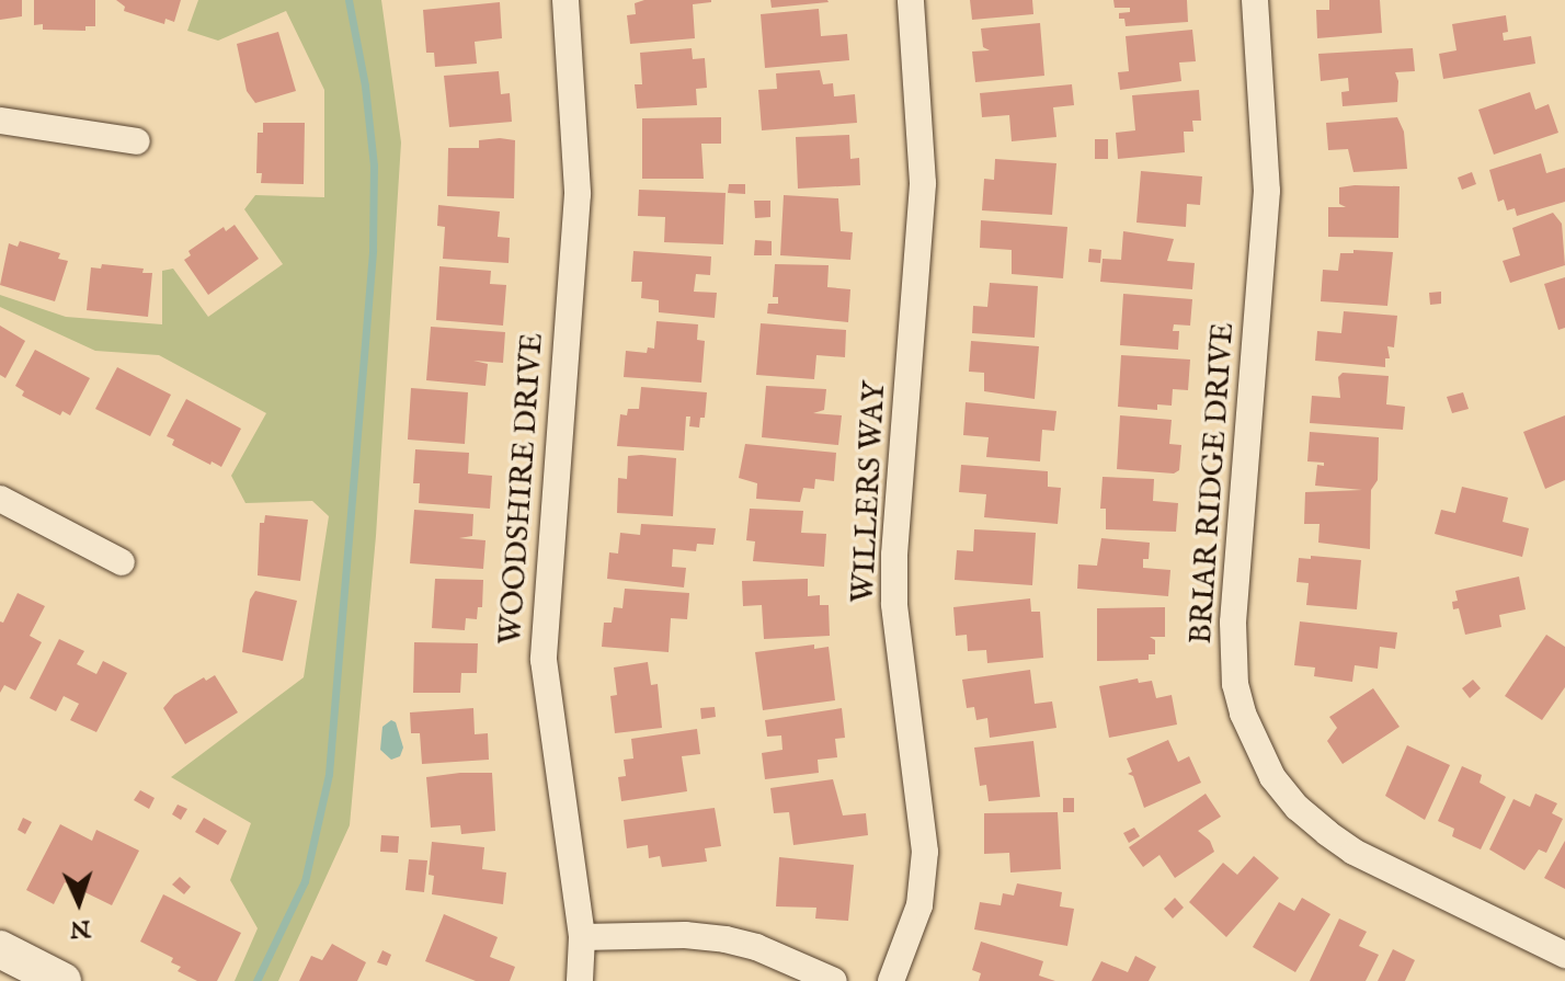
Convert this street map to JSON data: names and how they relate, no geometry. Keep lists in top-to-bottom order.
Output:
{
  "streets": {
    "street": ["BRIAR RIDGE DRIVE", "WOODSHIRE DRIVE", "WILLERS WAY"]
  },
  "north": "bottom"
}
